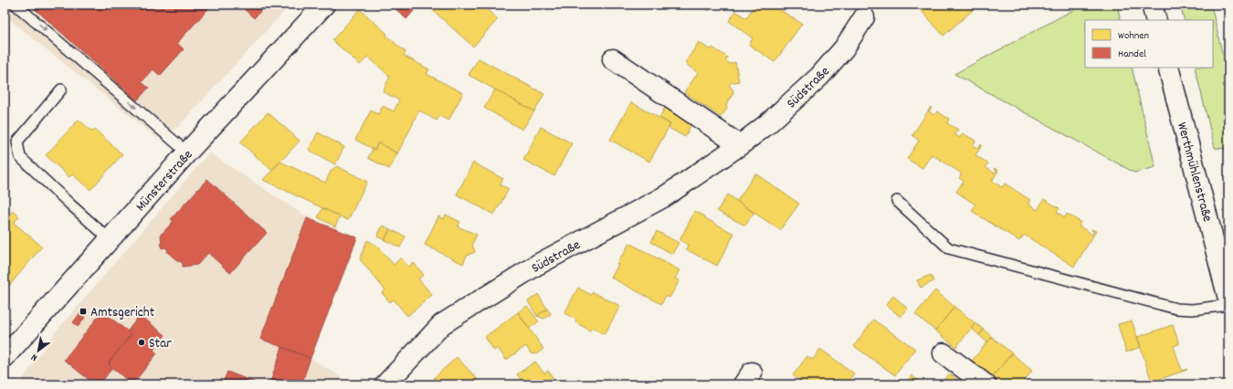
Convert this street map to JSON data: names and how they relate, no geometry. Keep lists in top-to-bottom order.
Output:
{
  "streets": {
    "street": ["Südstraße", "Werthmühlenstraße", "Münsterstraße"]
  },
  "places": {
    "transit": ["Amtsgericht"],
    "other": ["Star"]
  },
  "legend": ["Wohnen", "Handel"],
  "north": "bottom left"
}
